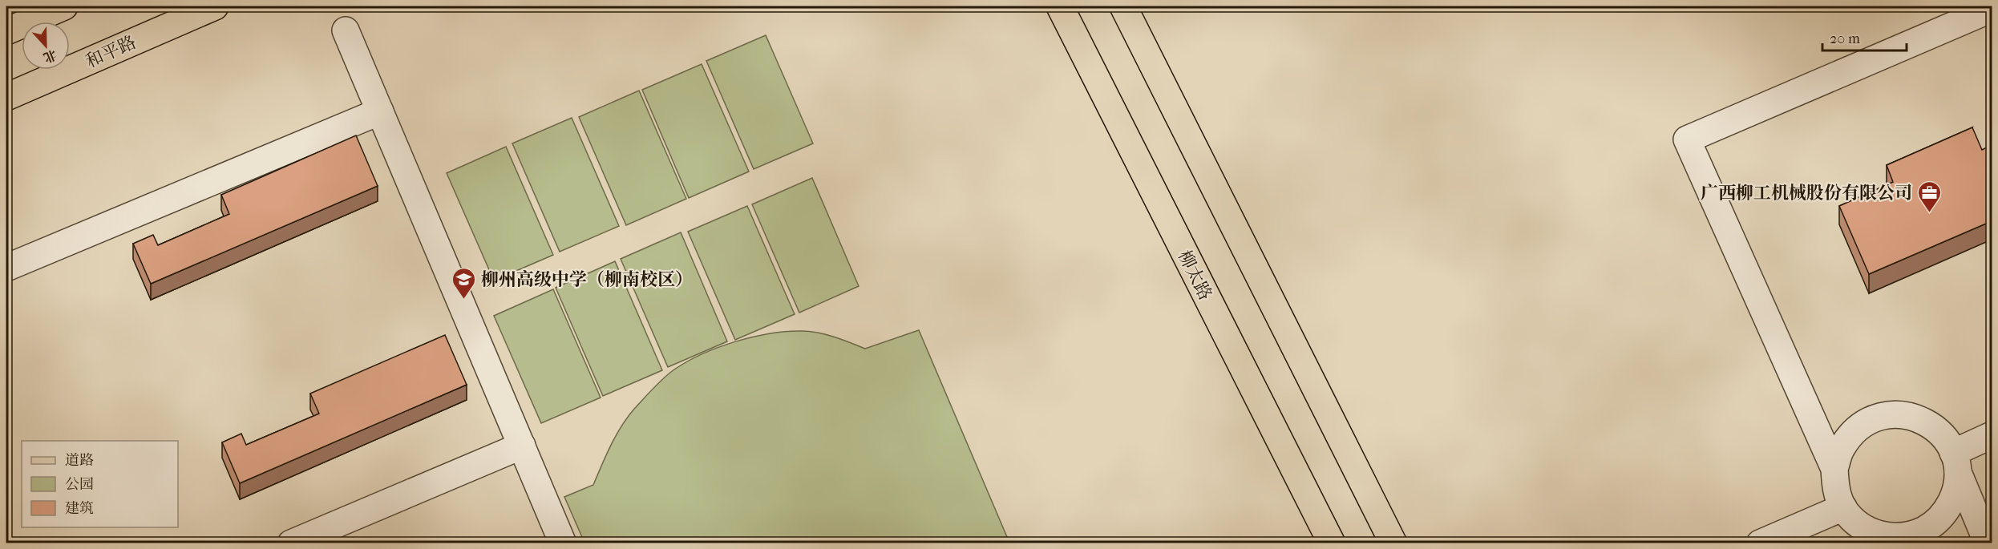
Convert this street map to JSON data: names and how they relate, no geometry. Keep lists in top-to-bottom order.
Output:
{
  "streets": {
    "main road": ["和平路", "柳太路"]
  },
  "places": {
    "office": ["广西柳工机械股份有限公司"],
    "school or university": ["柳州高级中学（柳南校区）"]
  },
  "legend": ["道路", "公园", "建筑"],
  "scale_bar": "20 m",
  "north": "bottom"
}
